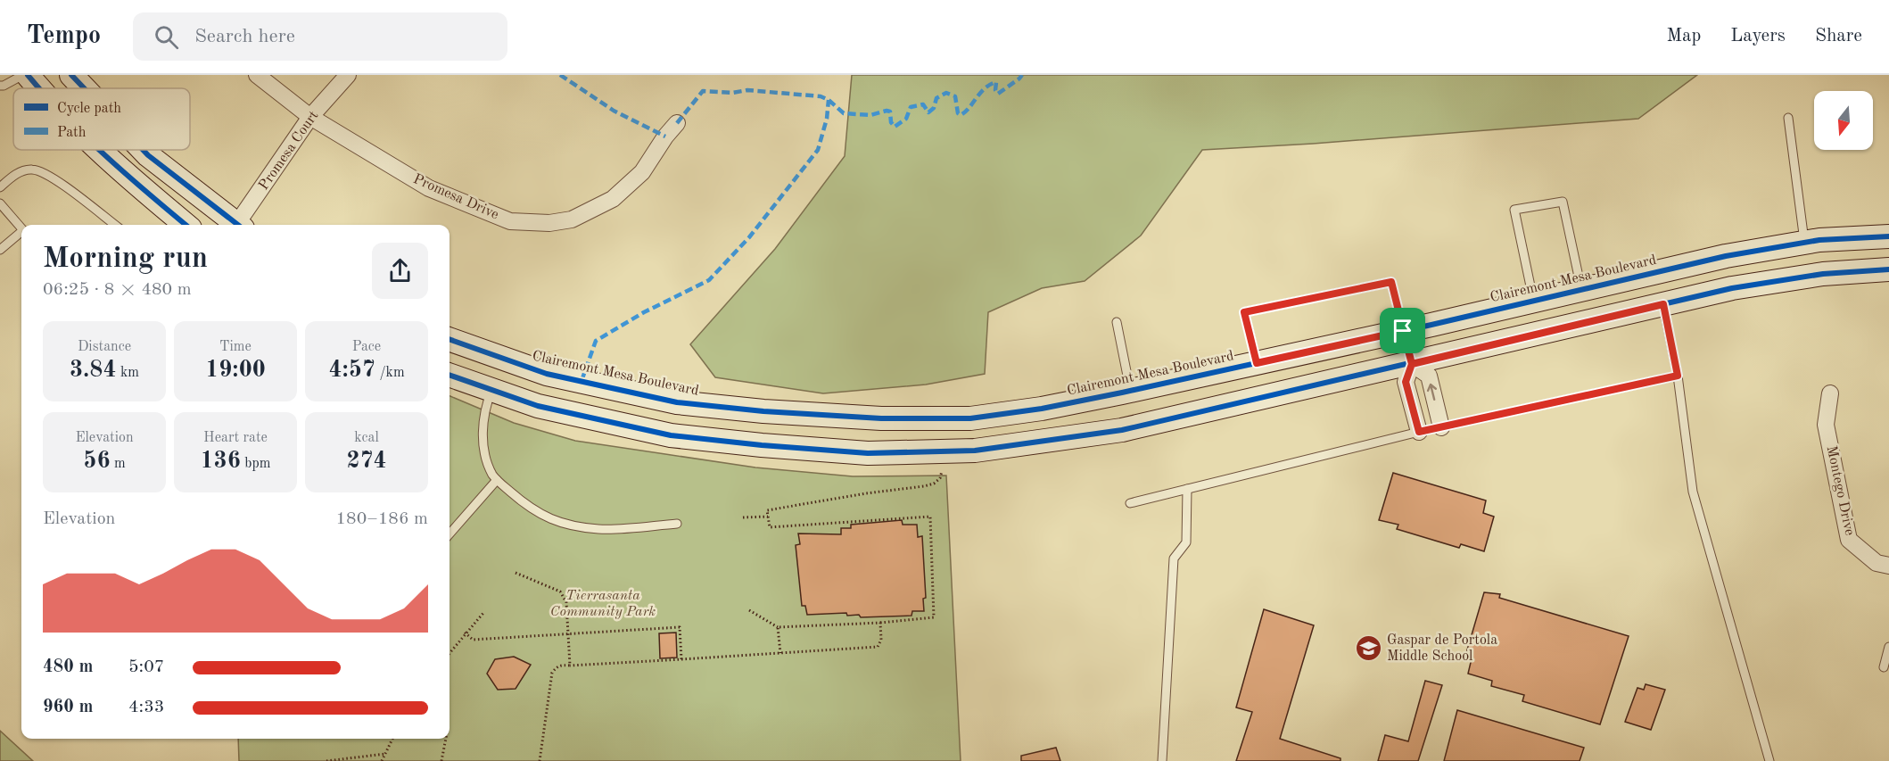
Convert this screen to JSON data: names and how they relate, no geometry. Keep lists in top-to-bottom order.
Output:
{
  "streets": {
    "main road": ["Clairemont Mesa Boulevard"],
    "street": ["Promesa Court", "Promesa Drive", "Montego Drive"]
  },
  "crossings": [
    ["Promesa Court", "Promesa Drive"]
  ],
  "parks": ["Tierrasanta Community Park"],
  "places": {
    "school or university": ["Gaspar de Portola Middle School"]
  },
  "legend": ["Cycle path", "Path"],
  "north": "bottom",
  "page": {
    "header": "Tempo",
    "search": "Search here",
    "nav": ["Map", "Layers", "Share"],
    "heading": ["Morning run", "06:25 · 8 × 480 m"],
    "stats": [
      ["Distance", "3.84 km"],
      ["Time", "19:00"],
      ["Pace", "4:57 /km"],
      ["Elevation", "56 m"],
      ["Heart rate", "136 bpm"],
      ["kcal", "274"]
    ],
    "chart": ["Elevation", "180–186 m"],
    "list": [
      {
        "name": "480 m",
        "note": "5:07"
      },
      {
        "name": "960 m",
        "note": "4:33"
      }
    ]
  }
}
